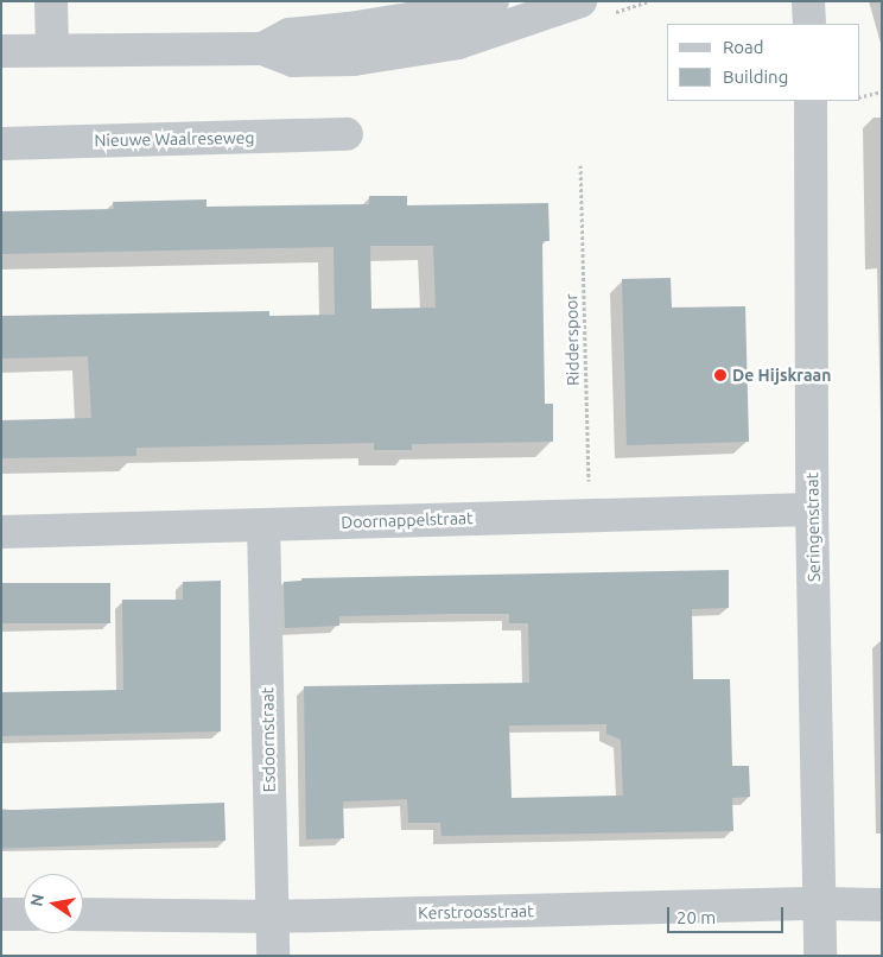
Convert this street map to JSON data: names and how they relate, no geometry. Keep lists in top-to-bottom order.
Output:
{
  "streets": {
    "street": [
      "Nieuwe Waalreseweg",
      "Doornappelstraat",
      "Seringenstraat",
      "Esdoornstraat",
      "Kerstroosstraat"
    ],
    "path": ["Ridderspoor"]
  },
  "crossings": [
    ["Ridderspoor", "Doornappelstraat"],
    ["Doornappelstraat", "Seringenstraat"],
    ["Doornappelstraat", "Esdoornstraat"],
    ["Seringenstraat", "Kerstroosstraat"],
    ["Esdoornstraat", "Kerstroosstraat"]
  ],
  "places": ["De Hijskraan"],
  "legend": ["Road", "Building"],
  "scale_bar": "20 m",
  "north": "left"
}
